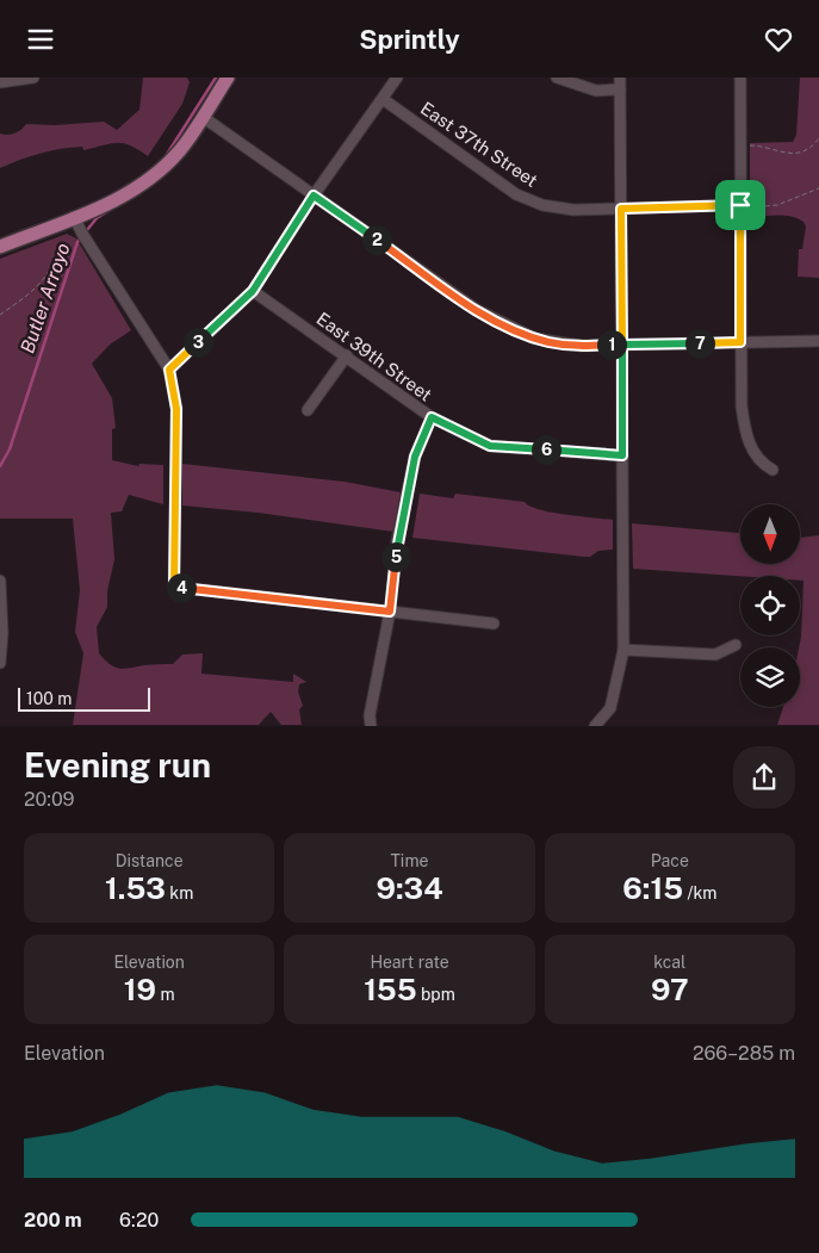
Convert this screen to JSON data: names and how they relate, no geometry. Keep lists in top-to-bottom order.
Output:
{
  "streets": {
    "street": ["East 37th Street", "East 39th Street"]
  },
  "water": ["Butler Arroyo"],
  "scale_bar": "100 m",
  "north": "bottom",
  "page": {
    "header": "Sprintly",
    "pins": [
      "2",
      "3",
      "7",
      "1",
      "6",
      "5",
      "4"
    ],
    "scale": "100 m",
    "heading": ["Evening run", "20:09"],
    "stats": [
      ["Distance", "1.53 km"],
      ["Time", "9:34"],
      ["Pace", "6:15 /km"],
      ["Elevation", "19 m"],
      ["Heart rate", "155 bpm"],
      ["kcal", "97"]
    ],
    "chart": ["Elevation", "266–285 m"],
    "list": [
      {
        "name": "200 m",
        "note": "6:20"
      }
    ]
  }
}
